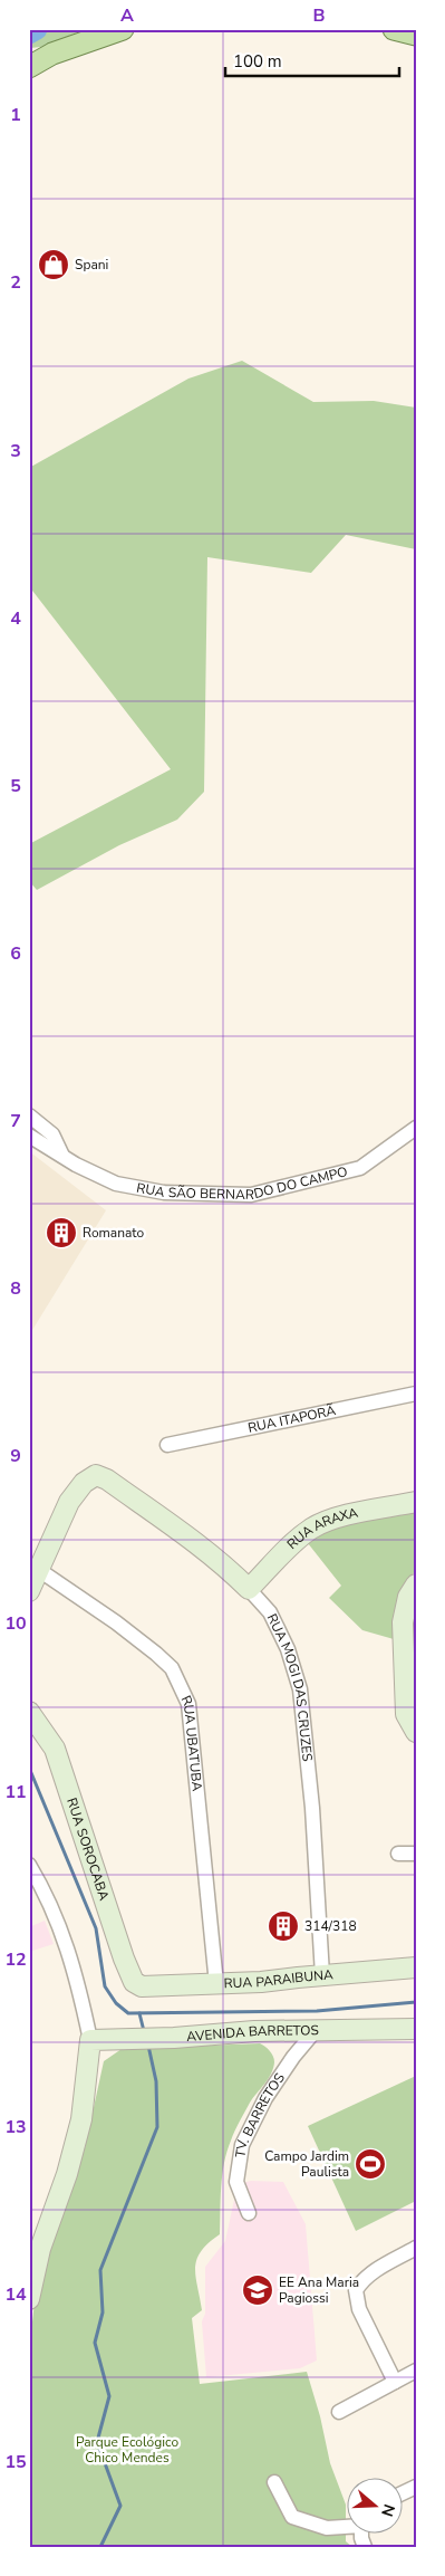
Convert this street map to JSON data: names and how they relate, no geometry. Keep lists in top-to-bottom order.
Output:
{
  "streets": {
    "street": [
      "RUA SÃO BERNARDO DO CAMPO",
      "RUA ITAPORÃ",
      "RUA ARAXA",
      "RUA MOGI DAS CRUZES",
      "RUA UBATUBA",
      "RUA SOROCABA",
      "RUA PARAIBUNA",
      "AVENIDA BARRETOS",
      "TV. BARRETOS"
    ]
  },
  "crossings": [
    ["RUA ARAXA", "RUA MOGI DAS CRUZES"],
    ["RUA MOGI DAS CRUZES", "RUA UBATUBA"],
    ["RUA MOGI DAS CRUZES", "RUA PARAIBUNA"],
    ["RUA UBATUBA", "RUA PARAIBUNA"],
    ["RUA SOROCABA", "RUA PARAIBUNA"],
    ["AVENIDA BARRETOS", "TV. BARRETOS"]
  ],
  "parks": ["Parque Ecológico Chico Mendes"],
  "places": {
    "shop": ["Spani"],
    "building": ["Romanato", "314/318"],
    "sports": ["Campo Jardim Paulista"],
    "school or university": ["EE Ana Maria Pagiossi"]
  },
  "scale_bar": "100 m",
  "north": "right",
  "grid": {
    "columns": ["A", "B"],
    "rows": [
      "1",
      "2",
      "3",
      "4",
      "5",
      "6",
      "7",
      "8",
      "9",
      "10",
      "11",
      "12",
      "13",
      "14",
      "15"
    ]
  }
}
